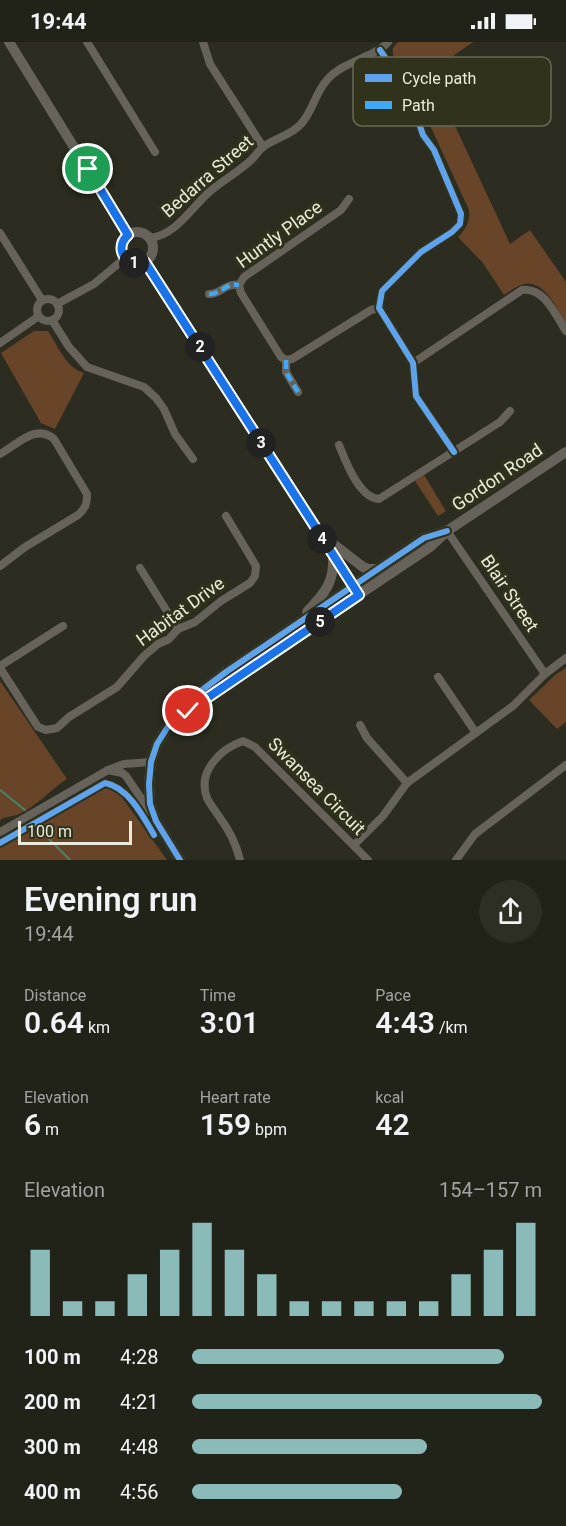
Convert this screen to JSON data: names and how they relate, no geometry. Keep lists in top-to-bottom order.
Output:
{
  "streets": {
    "street": [
      "Bedarra Street",
      "Huntly Place",
      "Gordon Road",
      "Blair Street",
      "Habitat Drive",
      "Swansea Circuit"
    ]
  },
  "crossings": [
    ["Gordon Road", "Blair Street"]
  ],
  "legend": ["Cycle path", "Path"],
  "scale_bar": "100 m",
  "page": {
    "status": "19:44",
    "pins": [
      "1",
      "2",
      "3",
      "4",
      "5"
    ],
    "scale": "100 m",
    "heading": ["Evening run", "19:44"],
    "stats": [
      ["Distance", "0.64 km"],
      ["Time", "3:01"],
      ["Pace", "4:43 /km"],
      ["Elevation", "6 m"],
      ["Heart rate", "159 bpm"],
      ["kcal", "42"]
    ],
    "chart": ["Elevation", "154–157 m"],
    "list": [
      {
        "name": "100 m",
        "note": "4:28"
      },
      {
        "name": "200 m",
        "note": "4:21"
      },
      {
        "name": "300 m",
        "note": "4:48"
      },
      {
        "name": "400 m",
        "note": "4:56"
      }
    ]
  }
}
